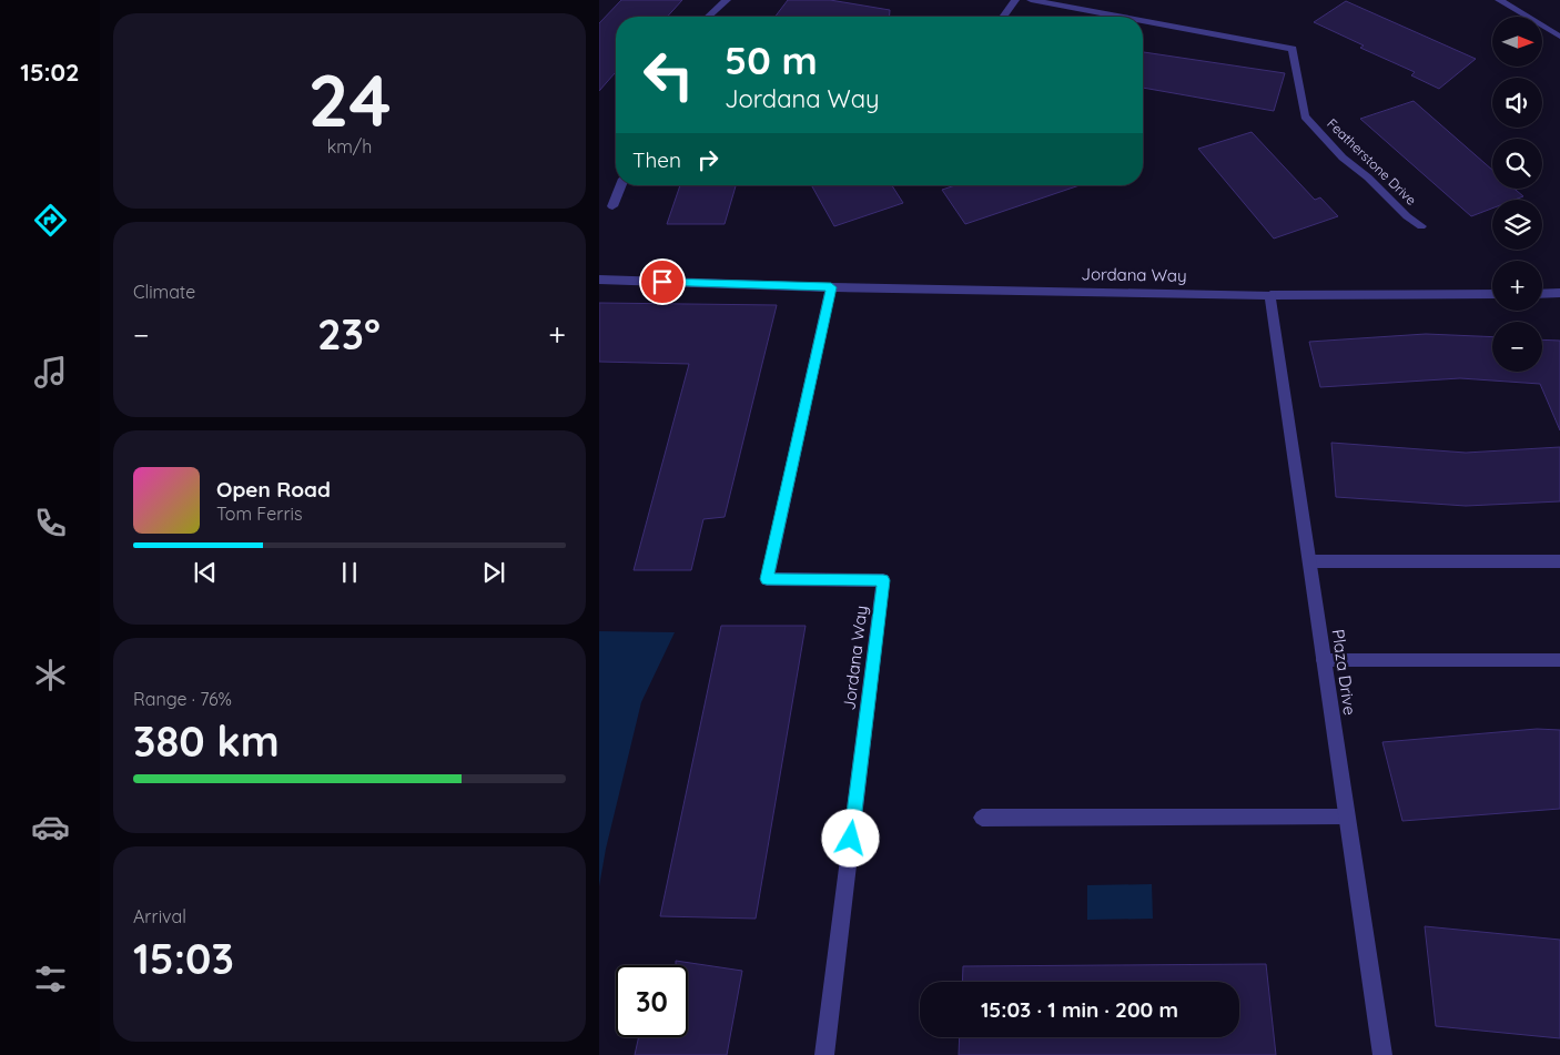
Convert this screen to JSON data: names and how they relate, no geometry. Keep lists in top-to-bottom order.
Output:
{
  "streets": {
    "street": ["Featherstone Drive", "Jordana Way", "Plaza Drive"]
  },
  "crossings": [
    ["Jordana Way", "Plaza Drive"]
  ],
  "north": "right",
  "page": {
    "tabs": "15:02",
    "tile": [
      ["24", "km/h"],
      "Climate",
      ["Range · 76%", "380 km"],
      ["Arrival", "15:03"]
    ],
    "map_buttons": ["+", "−"],
    "turn": ["50 m", "Jordana Way"],
    "then": "Then",
    "heat": ["−", "23°", "+"],
    "song": ["Open Road", "Tom Ferris"],
    "limit": "30",
    "trip": "15:03 · 1 min · 200 m"
  }
}
